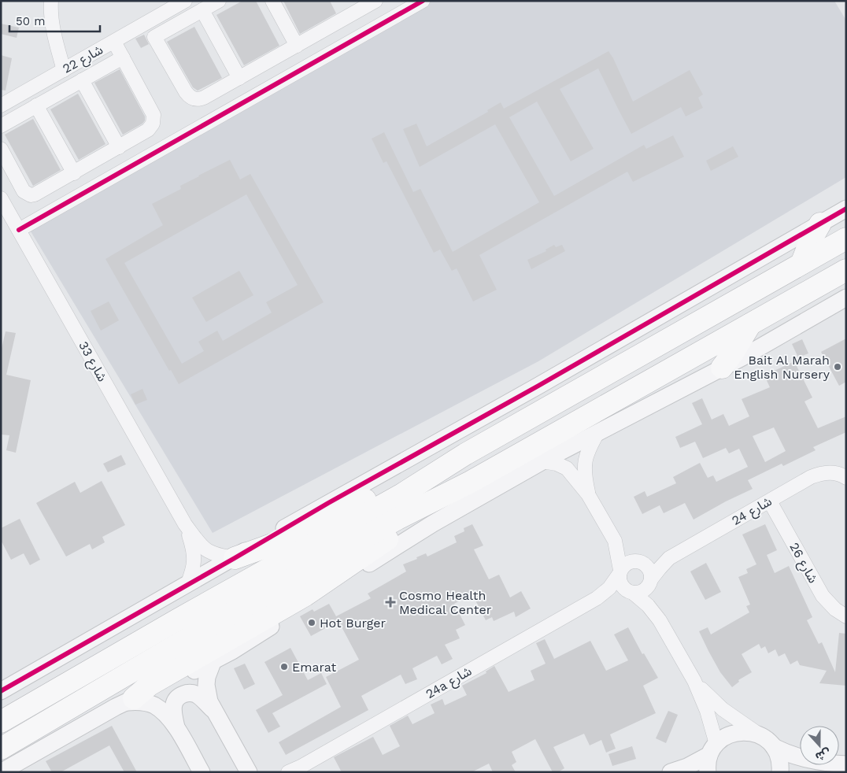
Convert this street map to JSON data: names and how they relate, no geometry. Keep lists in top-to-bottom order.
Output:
{
  "streets": {
    "street": [
      "شارع 22",
      "شارع 33",
      "شارع 24",
      "شارع 26",
      "24a شارع"
    ]
  },
  "crossings": [
    ["شارع 24", "شارع 26"],
    ["شارع 24", "24a شارع"]
  ],
  "places": {
    "other": ["Bait Al Marah English Nursery", "Hot Burger", "Emarat"],
    "health": ["Cosmo Health Medical Center"]
  },
  "scale_bar": "50 m",
  "north": "bottom"
}
